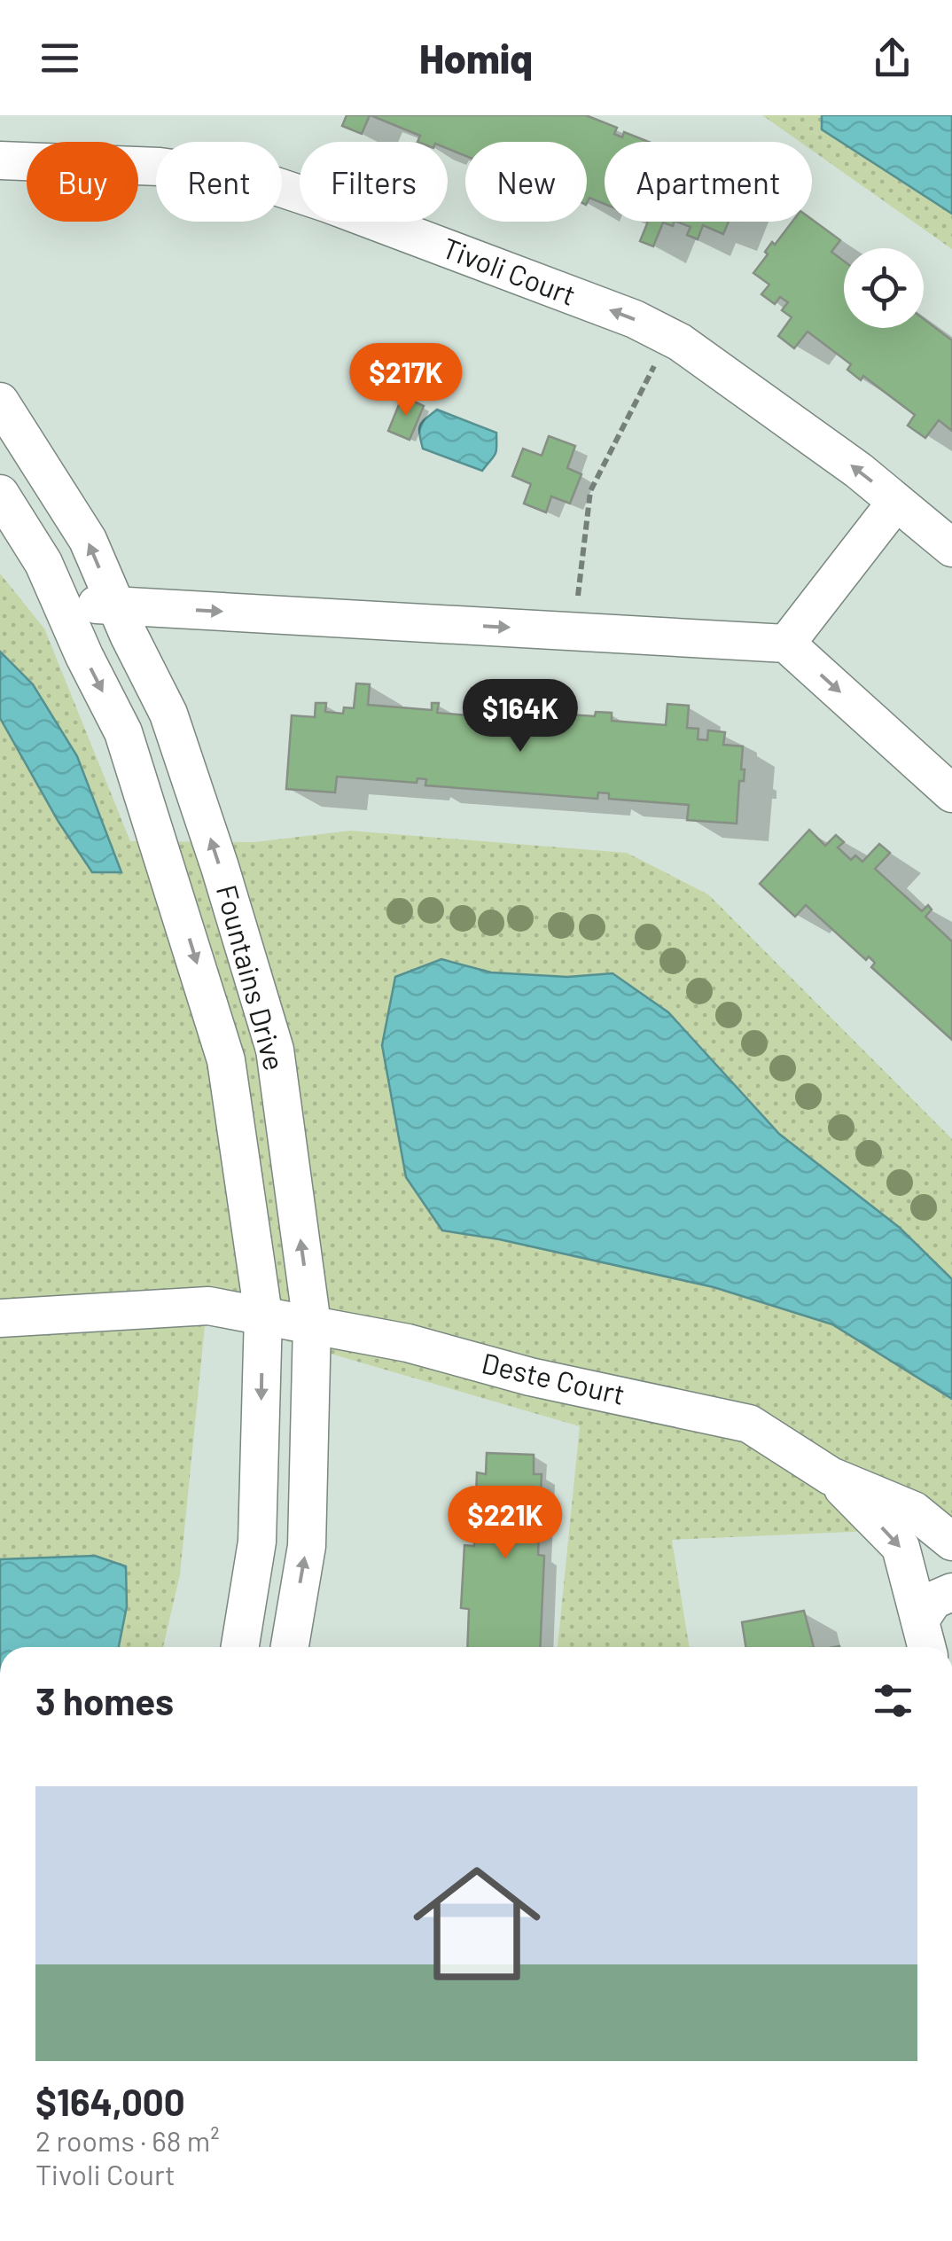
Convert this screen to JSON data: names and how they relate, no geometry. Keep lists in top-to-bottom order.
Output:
{
  "streets": {
    "street": ["Tivoli Court", "Fountains Drive", "Deste Court"]
  },
  "crossings": [
    ["Fountains Drive", "Deste Court"]
  ],
  "one_way": ["Tivoli Court"],
  "page": {
    "header": "Homiq",
    "chip": [
      "Buy",
      "Rent",
      "Filters",
      "New",
      "Apartment"
    ],
    "price": ["$217K", "$164K", "$221K"],
    "heading": "3 homes",
    "list": [
      {
        "name": "$164,000",
        "note": "2 rooms · 68 m² · Tivoli Court"
      }
    ]
  }
}
